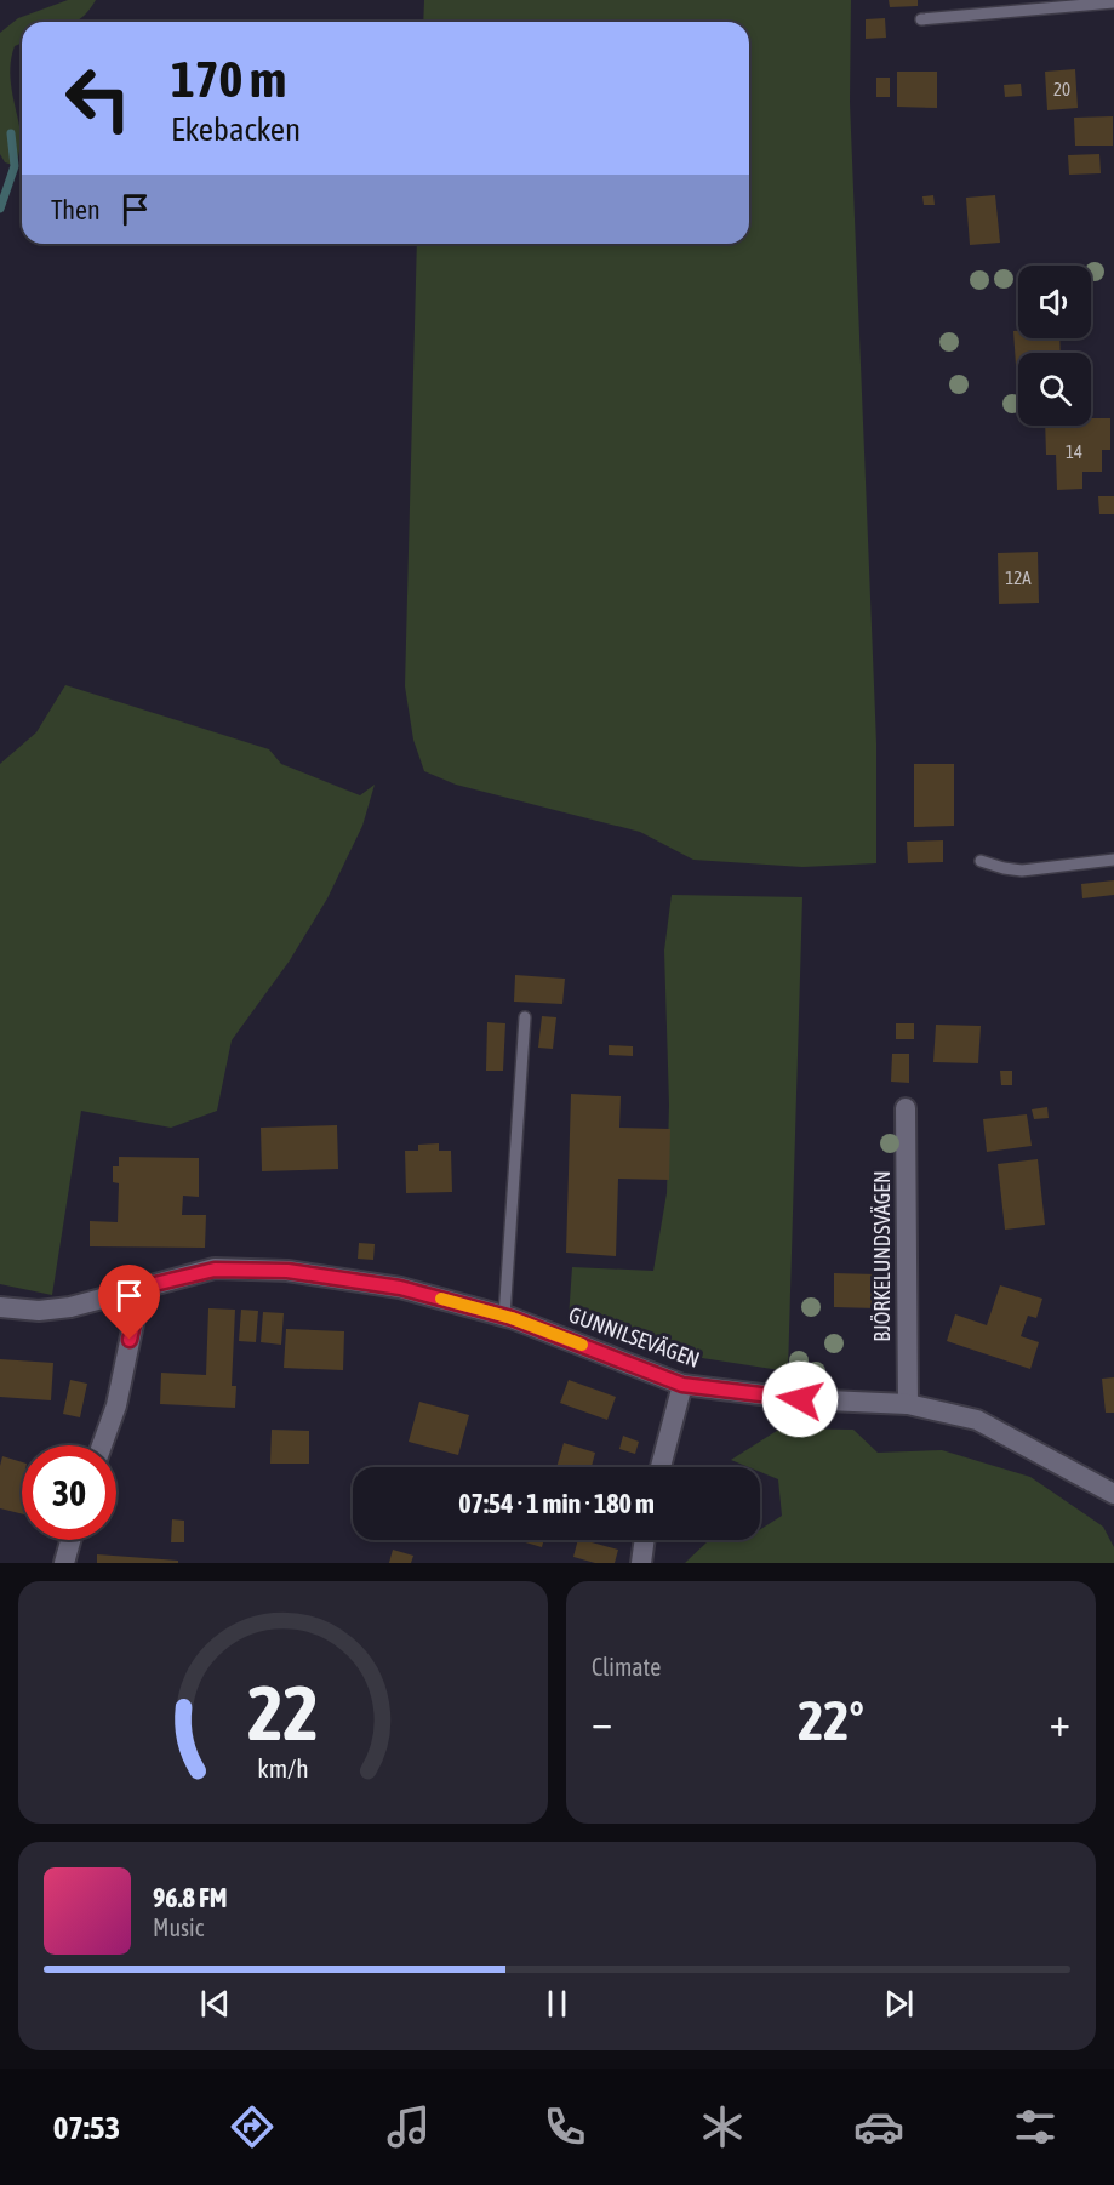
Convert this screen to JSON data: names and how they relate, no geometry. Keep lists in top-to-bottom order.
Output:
{
  "streets": {
    "street": ["BJÖRKELUNDSVÄGEN", "GUNNILSEVÄGEN"]
  },
  "crossings": [
    ["BJÖRKELUNDSVÄGEN", "GUNNILSEVÄGEN"]
  ],
  "house_numbers": ["20", "14", "12A"],
  "page": {
    "turn": ["170 m", "Ekebacken"],
    "then": "Then",
    "limit": "30",
    "trip": "07:54 · 1 min · 180 m",
    "tile": "Climate",
    "heat": ["−", "22°", "+"],
    "song": ["96.8 FM", "Music"],
    "tabs": "07:53",
    "gauge": ["22", "km/h"]
  }
}
